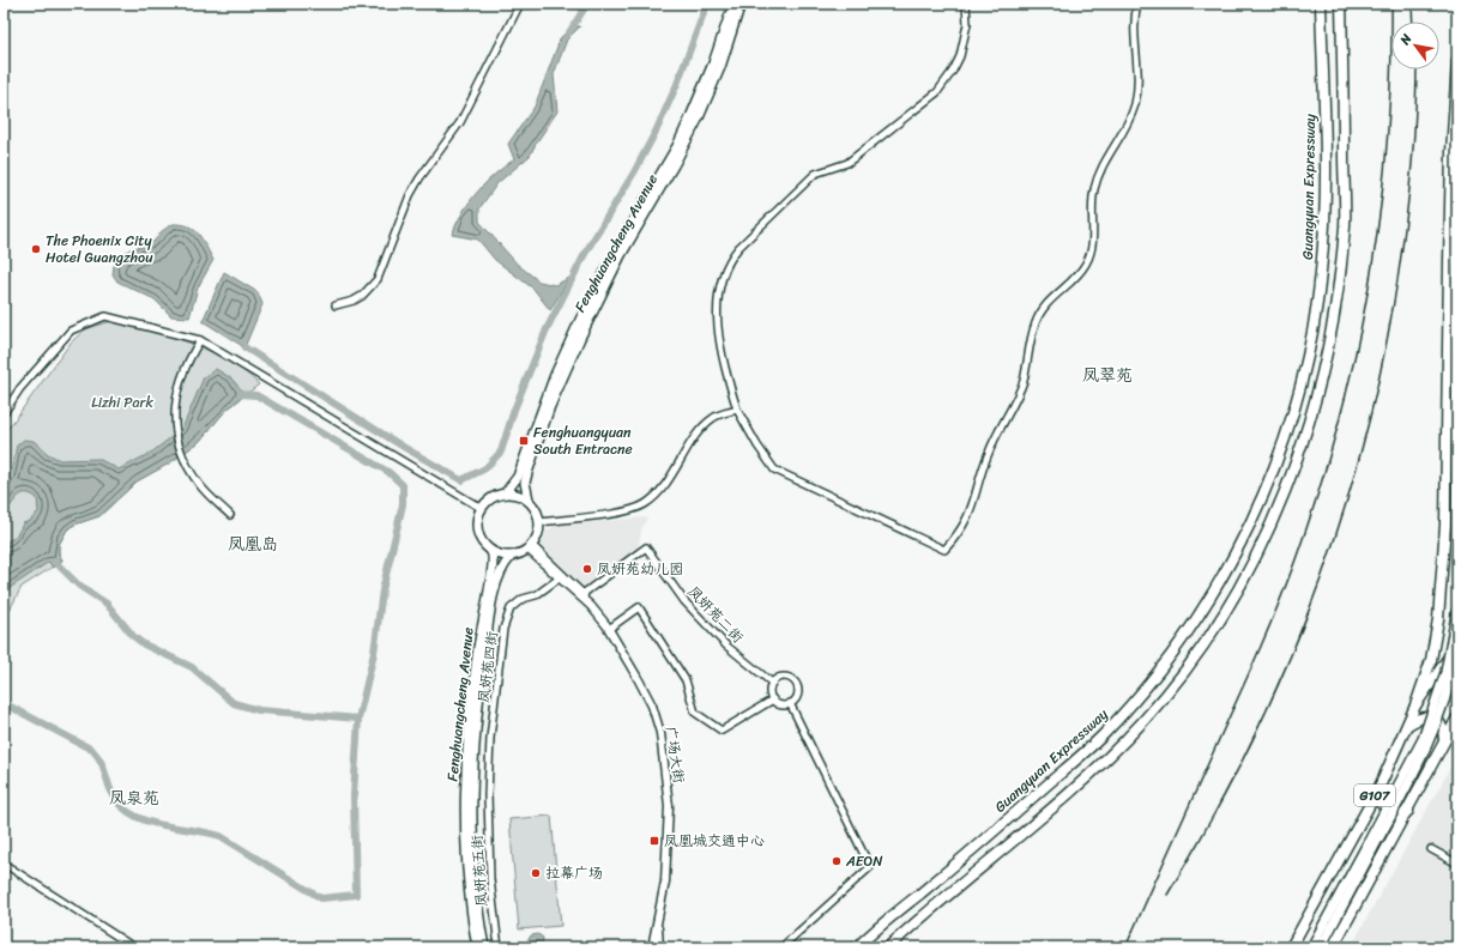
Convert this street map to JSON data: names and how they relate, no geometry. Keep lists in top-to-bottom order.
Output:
{
  "streets": {
    "highway": ["Guangyuan Expressway", "G107"],
    "main road": ["Fenghuangcheng Avenue"],
    "street": [
      "凤妍苑二街",
      "凤妍苑四街",
      "广场大街",
      "凤妍苑五街"
    ]
  },
  "crossings": [
    ["Fenghuangcheng Avenue", "广场大街"],
    ["凤妍苑二街", "广场大街"],
    ["凤妍苑四街", "广场大街"],
    ["凤妍苑四街", "凤妍苑五街"]
  ],
  "districts": ["凤翠苑", "凤凰岛", "凤泉苑"],
  "parks": ["Lizhi Park"],
  "places": {
    "other": [
      "The Phoenix City Hotel Guangzhou",
      "凤妍苑幼儿园",
      "AEON",
      "拉幕广场"
    ],
    "transit": ["Fenghuangyuan South Entracne", "凤凰城交通中心"]
  },
  "north": "top left"
}
